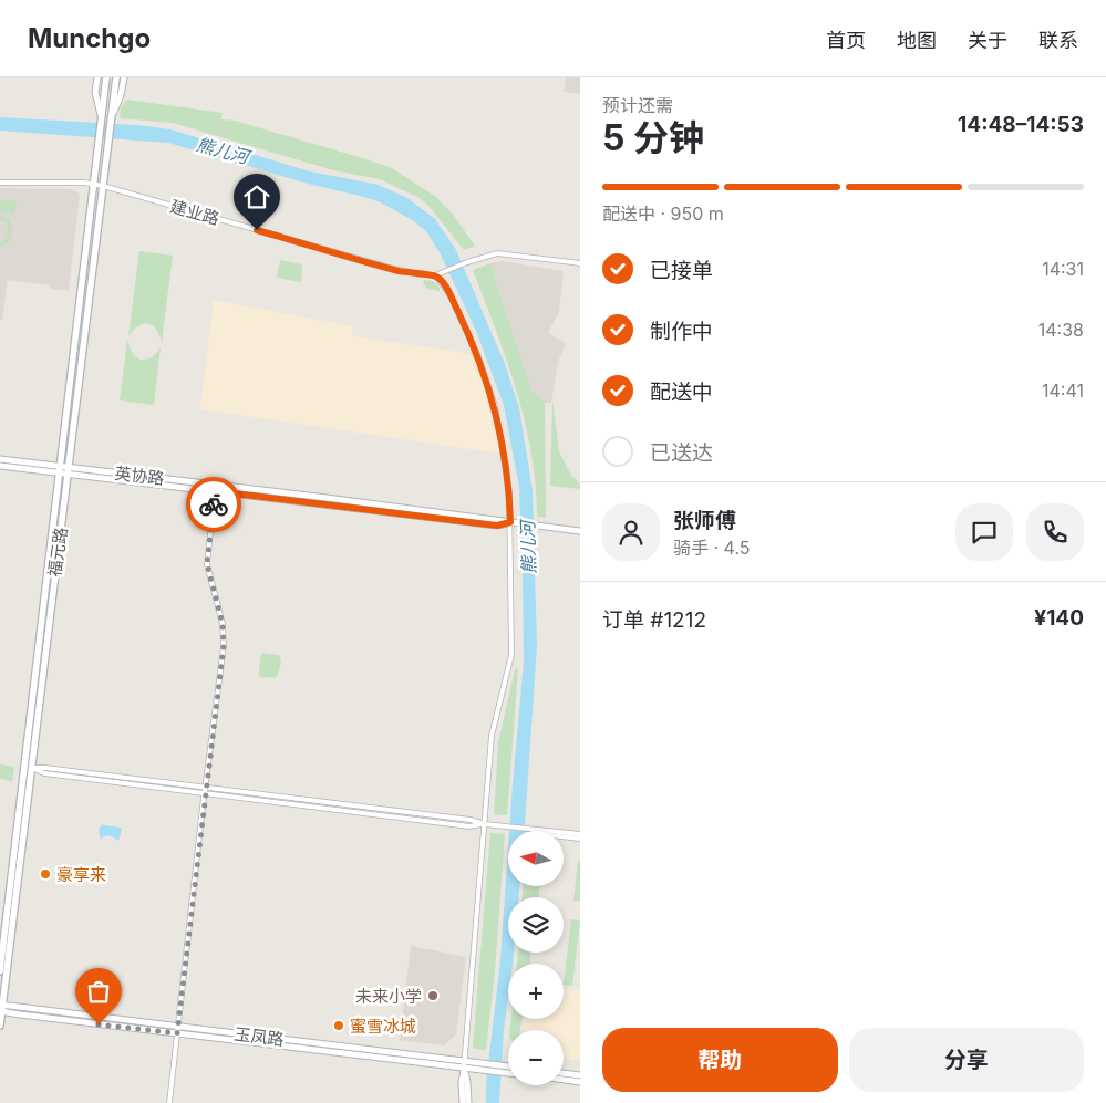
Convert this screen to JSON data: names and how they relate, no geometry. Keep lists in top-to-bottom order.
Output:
{
  "streets": {
    "main road": ["福元路"],
    "street": ["建业路", "英协路", "玉凤路"]
  },
  "crossings": [
    ["建业路", "福元路"],
    ["英协路", "福元路"],
    ["福元路", "玉凤路"]
  ],
  "water": ["熊儿河"],
  "places": ["豪享来", "未来小学", "蜜雪冰城"],
  "north": "left",
  "page": {
    "header": "Munchgo",
    "nav": [
      "首页",
      "地图",
      "关于",
      "联系"
    ],
    "heading": ["5 分钟", "预计还需", "14:48–14:53"],
    "panel": [
      "张师傅",
      "骑手 · 4.5",
      "订单 #1212",
      "¥140"
    ],
    "bar": "配送中 · 950 m",
    "list": [
      ["已接单", "14:31"],
      ["制作中", "14:38"],
      ["配送中", "14:41"],
      "已送达"
    ],
    "map_buttons": ["+", "−"],
    "buttons": ["帮助", "分享"]
  }
}
